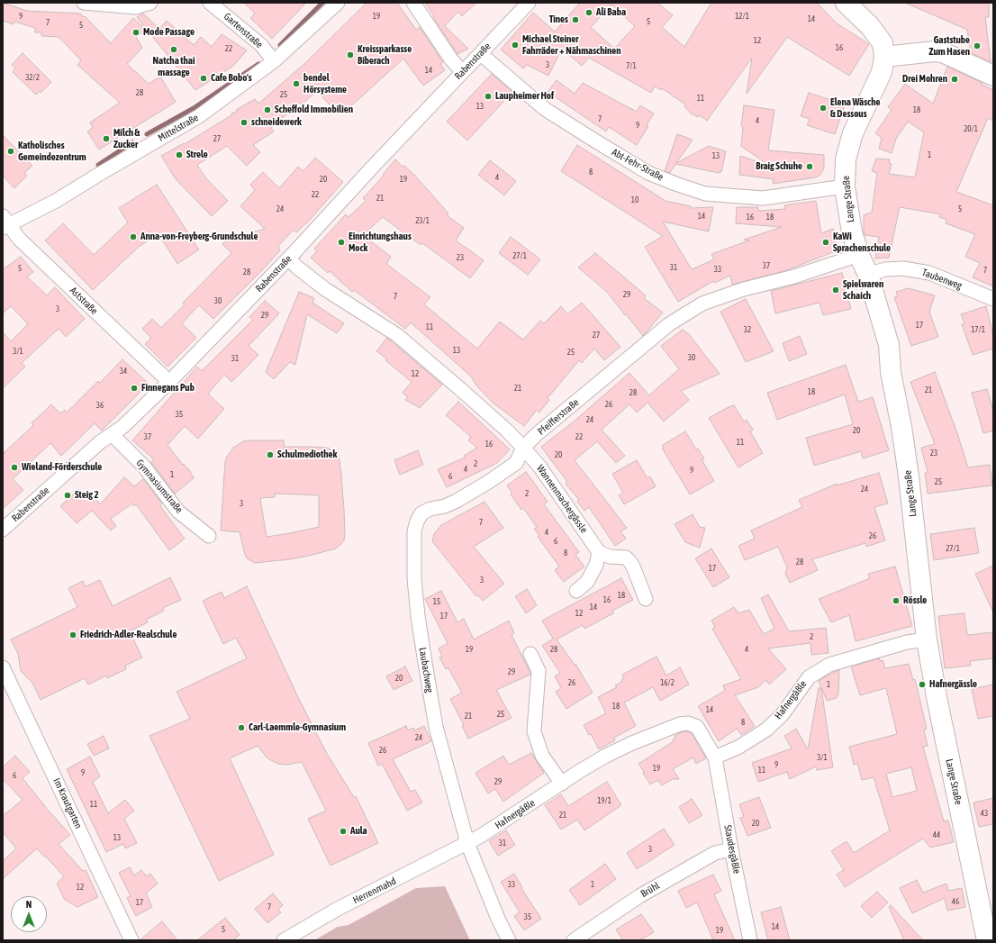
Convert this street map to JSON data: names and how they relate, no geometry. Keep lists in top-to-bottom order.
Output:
{
  "streets": {
    "street": [
      "Gartenstraße",
      "Rabenstraße",
      "Mittelstraße",
      "Abt-Fehr-Straße",
      "Lange Straße",
      "Taubenweg",
      "Aststraße",
      "Pfeifferstraße",
      "Gymnasiumstraße",
      "Wannenmachergässle",
      "Laubachweg",
      "Hafnergäßle",
      "Im Krautgarten",
      "Staudesgäßle",
      "Brühl",
      "Herrenmahd"
    ]
  },
  "crossings": [
    ["Gartenstraße", "Mittelstraße"],
    ["Rabenstraße", "Abt-Fehr-Straße"],
    ["Rabenstraße", "Aststraße"],
    ["Rabenstraße", "Gymnasiumstraße"],
    ["Mittelstraße", "Aststraße"],
    ["Abt-Fehr-Straße", "Lange Straße"],
    ["Lange Straße", "Taubenweg"],
    ["Lange Straße", "Pfeifferstraße"],
    ["Lange Straße", "Hafnergäßle"],
    ["Pfeifferstraße", "Wannenmachergässle"],
    ["Pfeifferstraße", "Laubachweg"],
    ["Wannenmachergässle", "Laubachweg"],
    ["Laubachweg", "Hafnergäßle"],
    ["Laubachweg", "Herrenmahd"],
    ["Hafnergäßle", "Staudesgäßle"],
    ["Hafnergäßle", "Herrenmahd"],
    ["Staudesgäßle", "Brühl"]
  ],
  "places": [
    "Ali Baba",
    "Tines",
    "Mode Passage",
    "Michael Steiner Fahrräder + Nähmaschinen",
    "Gaststube Zum Hasen",
    "Natcha thai massage",
    "Kreissparkasse Biberach",
    "Cafe Bobo's",
    "Drei Mohren",
    "bendel Hörsysteme",
    "Laupheimer Hof",
    "Elena Wäsche & Dessous",
    "Scheffold Immobilien",
    "schneidewerk",
    "Milch & Zucker",
    "Katholisches Gemeindezentrum",
    "Strele",
    "Braig Schuhe",
    "Anna-von-Freyberg-Grundschule",
    "Einrichtungshaus Mock",
    "KaWi Sprachenschule",
    "Spielwaren Schaich",
    "Finnegans Pub",
    "Schulmediothek",
    "Wieland-Förderschule",
    "Steig 2",
    "Rössle",
    "Friedrich-Adler-Realschule",
    "Hafnergässle",
    "Carl-Laemmle-Gymnasium",
    "Aula"
  ],
  "house_numbers": [
    "9",
    "19",
    "12/1",
    "14",
    "5",
    "7",
    "5",
    "12",
    "16",
    "22",
    "3",
    "7/1",
    "14",
    "32/2",
    "28",
    "25",
    "11",
    "13",
    "18",
    "7",
    "4",
    "9",
    "20/1",
    "27",
    "1",
    "13",
    "8",
    "4",
    "20",
    "19",
    "22",
    "21",
    "10",
    "24",
    "5",
    "14",
    "16",
    "18",
    "23/1",
    "27/1",
    "23",
    "37",
    "31",
    "5",
    "33",
    "7",
    "28",
    "29",
    "7",
    "30",
    "3",
    "29",
    "17",
    "11",
    "32",
    "17/1",
    "27",
    "13",
    "3/1",
    "25",
    "30",
    "31",
    "34",
    "12",
    "21",
    "21",
    "18",
    "28",
    "26",
    "36",
    "35",
    "24",
    "20",
    "37",
    "22",
    "11",
    "16",
    "23",
    "20",
    "2",
    "4",
    "9",
    "1",
    "6",
    "25",
    "24",
    "2",
    "3",
    "7",
    "4",
    "26",
    "6",
    "27/1",
    "8",
    "28",
    "17",
    "3",
    "18",
    "16",
    "15",
    "14",
    "12",
    "17",
    "2",
    "19",
    "28",
    "4",
    "29",
    "20",
    "26",
    "16/2",
    "1",
    "18",
    "14",
    "25",
    "21",
    "8",
    "24",
    "26",
    "3/1",
    "9",
    "19",
    "11",
    "9",
    "6",
    "29",
    "19/1",
    "11",
    "43",
    "21",
    "20",
    "44",
    "13",
    "31",
    "3",
    "33",
    "1",
    "12",
    "46",
    "17",
    "7",
    "35",
    "14",
    "5",
    "19"
  ],
  "north": "top"
}
